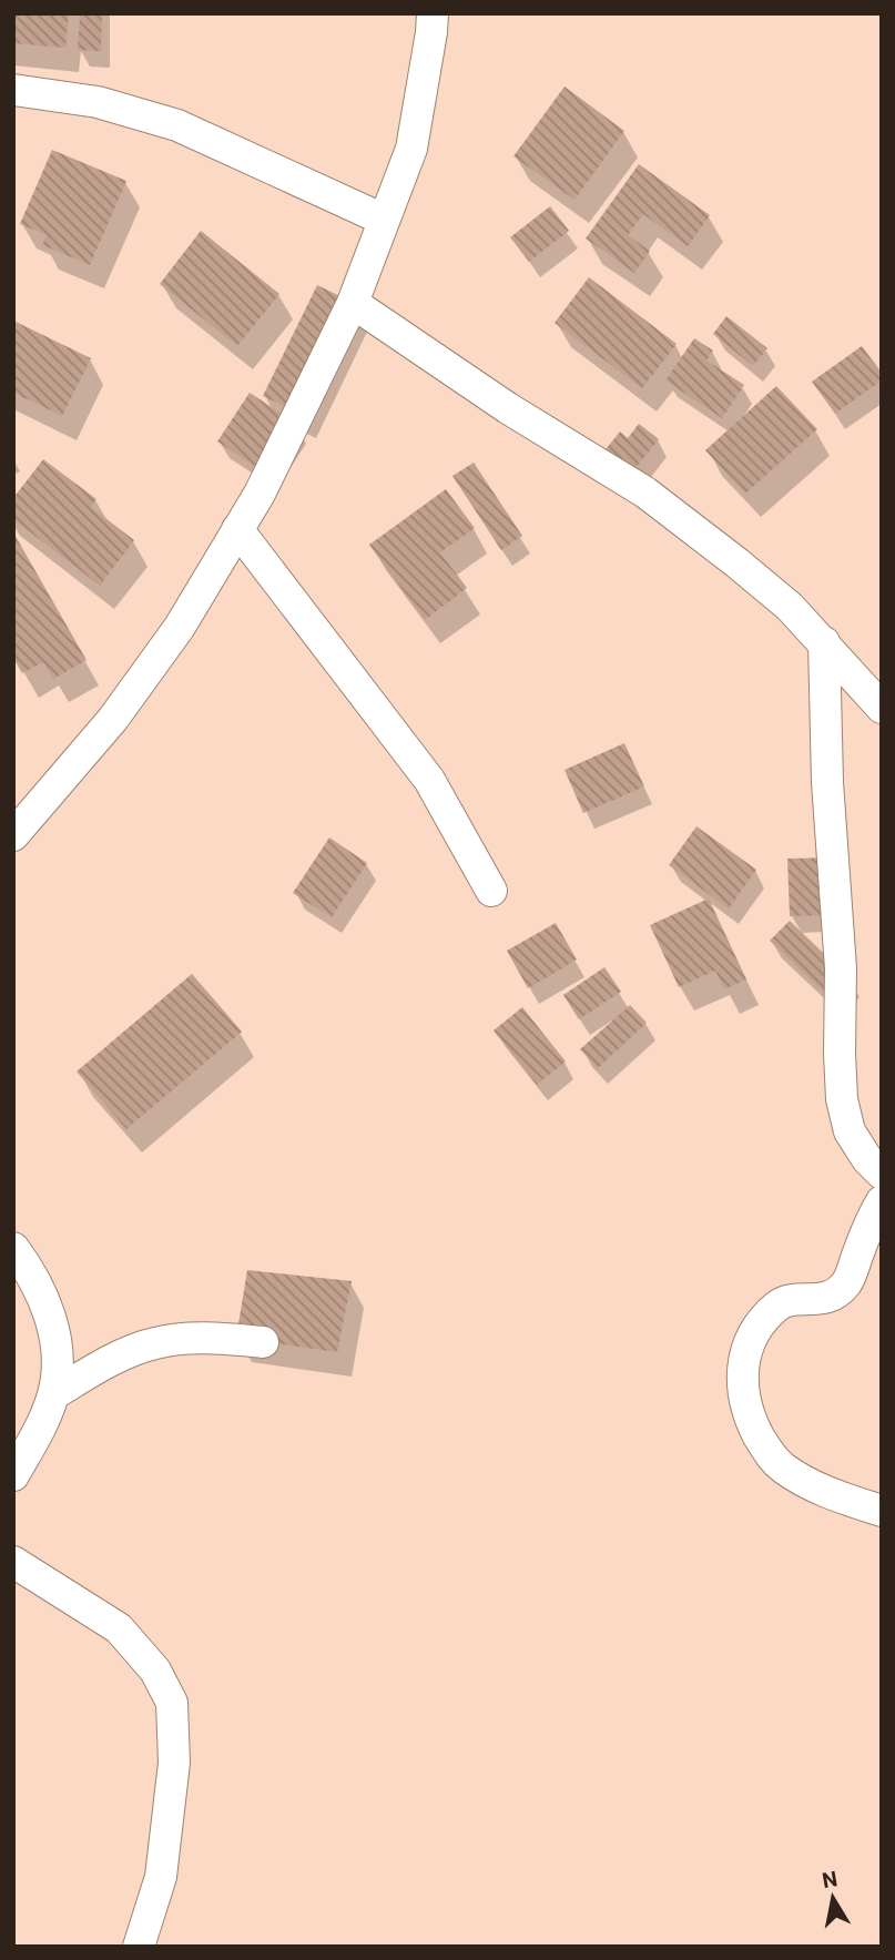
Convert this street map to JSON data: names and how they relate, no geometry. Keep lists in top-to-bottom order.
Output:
{
  "north": "top"
}
